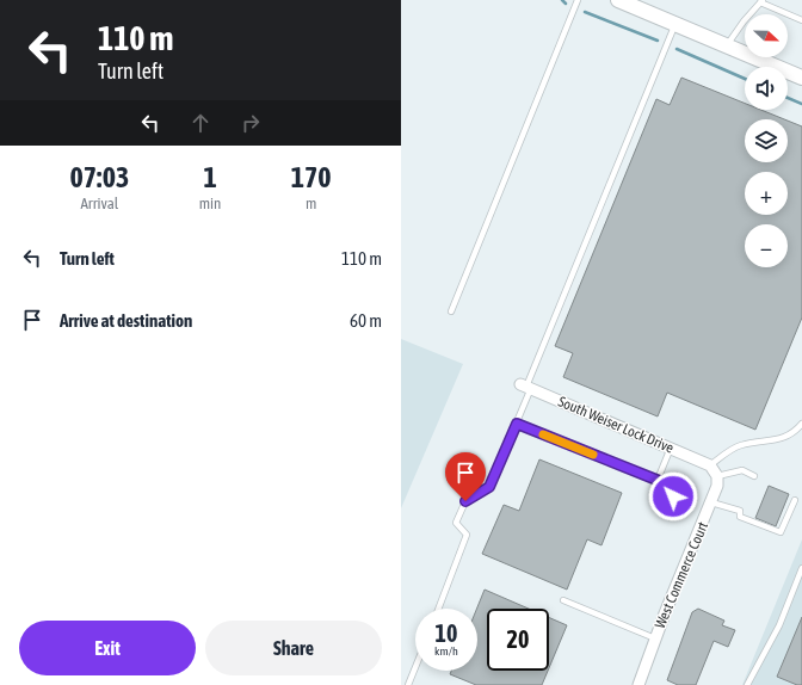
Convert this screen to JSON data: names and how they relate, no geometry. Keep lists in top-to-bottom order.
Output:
{
  "streets": {
    "street": ["South Weiser Lock Drive", "West Commerce Court"]
  },
  "north": "right",
  "page": {
    "turn": ["110 m", "Turn left"],
    "map_buttons": ["+", "−"],
    "eta": [
      "07:03",
      "Arrival",
      "1",
      "min",
      "170",
      "m"
    ],
    "list": [
      {
        "name": "Turn left",
        "value": "110 m"
      },
      {
        "name": "Arrive at destination",
        "value": "60 m"
      }
    ],
    "speed": "10 km/h",
    "limit": "20",
    "buttons": ["Exit", "Share"]
  }
}
